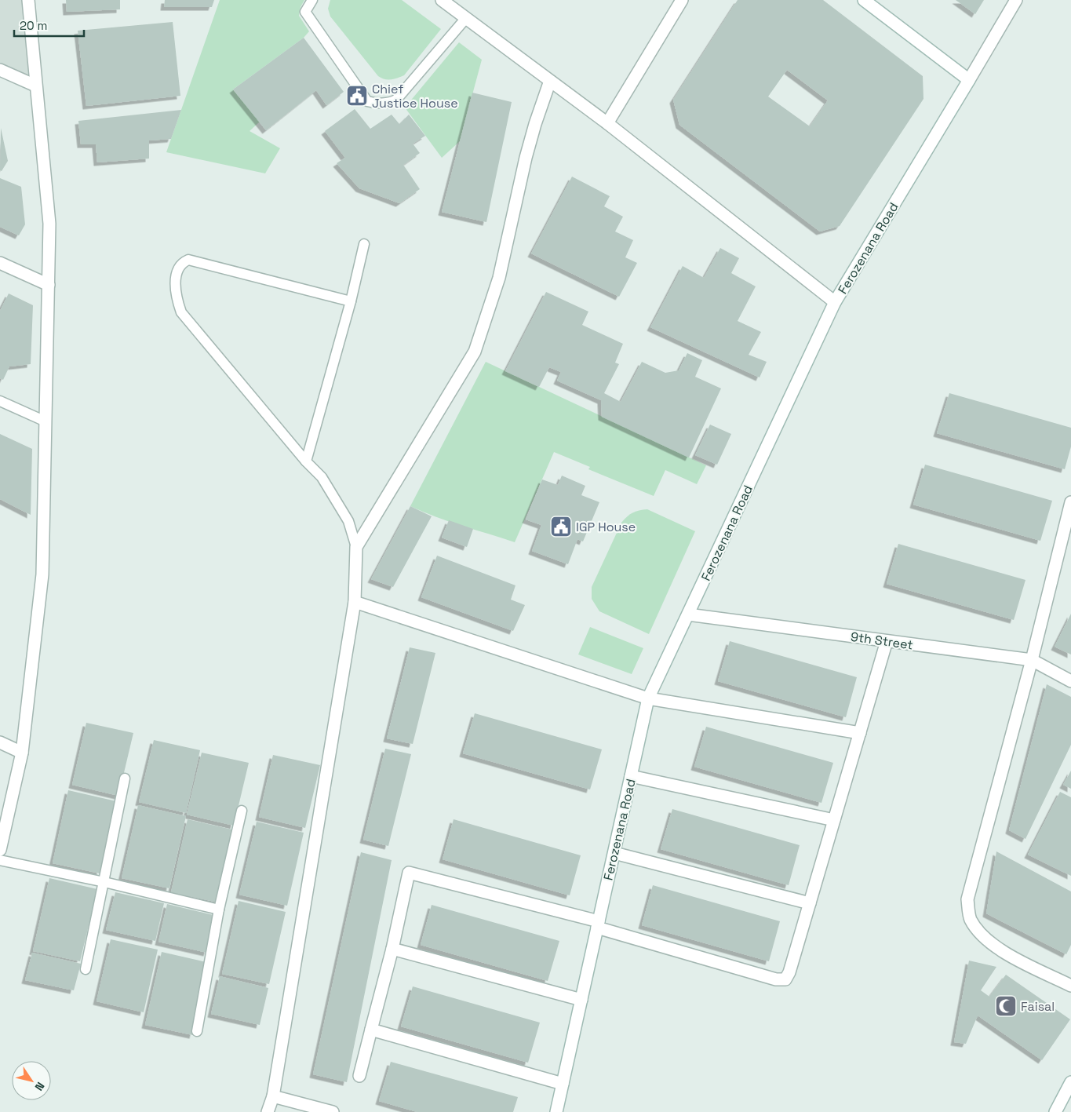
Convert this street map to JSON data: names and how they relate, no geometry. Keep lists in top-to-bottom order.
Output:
{
  "streets": {
    "street": ["Ferozenana Road", "9th Street"]
  },
  "crossings": [
    ["Ferozenana Road", "9th Street"]
  ],
  "places": {
    "public building": ["Chief Justice House", "IGP House"],
    "mosque": ["Faisal"]
  },
  "scale_bar": "20 m",
  "north": "bottom right"
}
